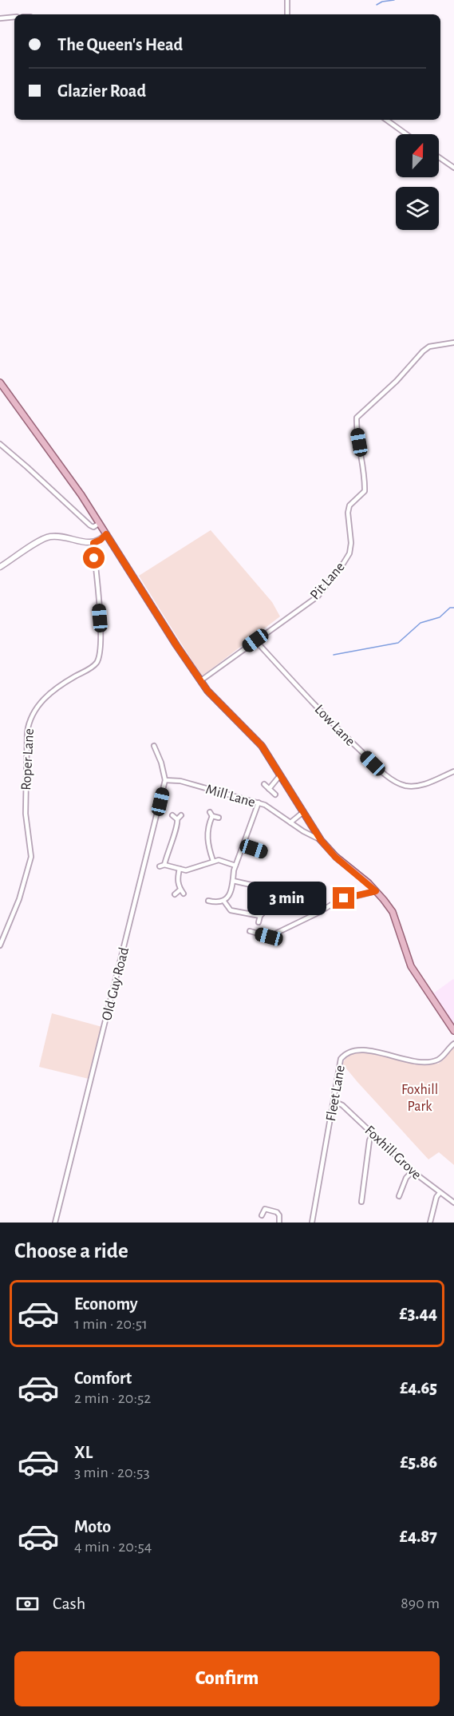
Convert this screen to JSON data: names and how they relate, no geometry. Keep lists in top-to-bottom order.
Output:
{
  "streets": {
    "street": [
      "Pit Lane",
      "Low Lane",
      "Roper Lane",
      "Mill Lane",
      "Old Guy Road",
      "Fleet Lane",
      "Foxhill Grove"
    ]
  },
  "crossings": [
    ["Pit Lane", "Low Lane"],
    ["Mill Lane", "Old Guy Road"],
    ["Fleet Lane", "Foxhill Grove"]
  ],
  "parks": ["Foxhill Park"],
  "north": "top",
  "page": {
    "banner": ["The Queen's Head", "Glazier Road"],
    "bubble": "3 min",
    "heading": "Choose a ride",
    "list": [
      {
        "name": "Economy",
        "note": "1 min · 20:51",
        "value": "£3.44"
      },
      {
        "name": "Comfort",
        "note": "2 min · 20:52",
        "value": "£4.65"
      },
      {
        "name": "XL",
        "note": "3 min · 20:53",
        "value": "£5.86"
      },
      {
        "name": "Moto",
        "note": "4 min · 20:54",
        "value": "£4.87"
      }
    ],
    "pay": ["Cash", "890 m"],
    "buttons": "Confirm"
  }
}
